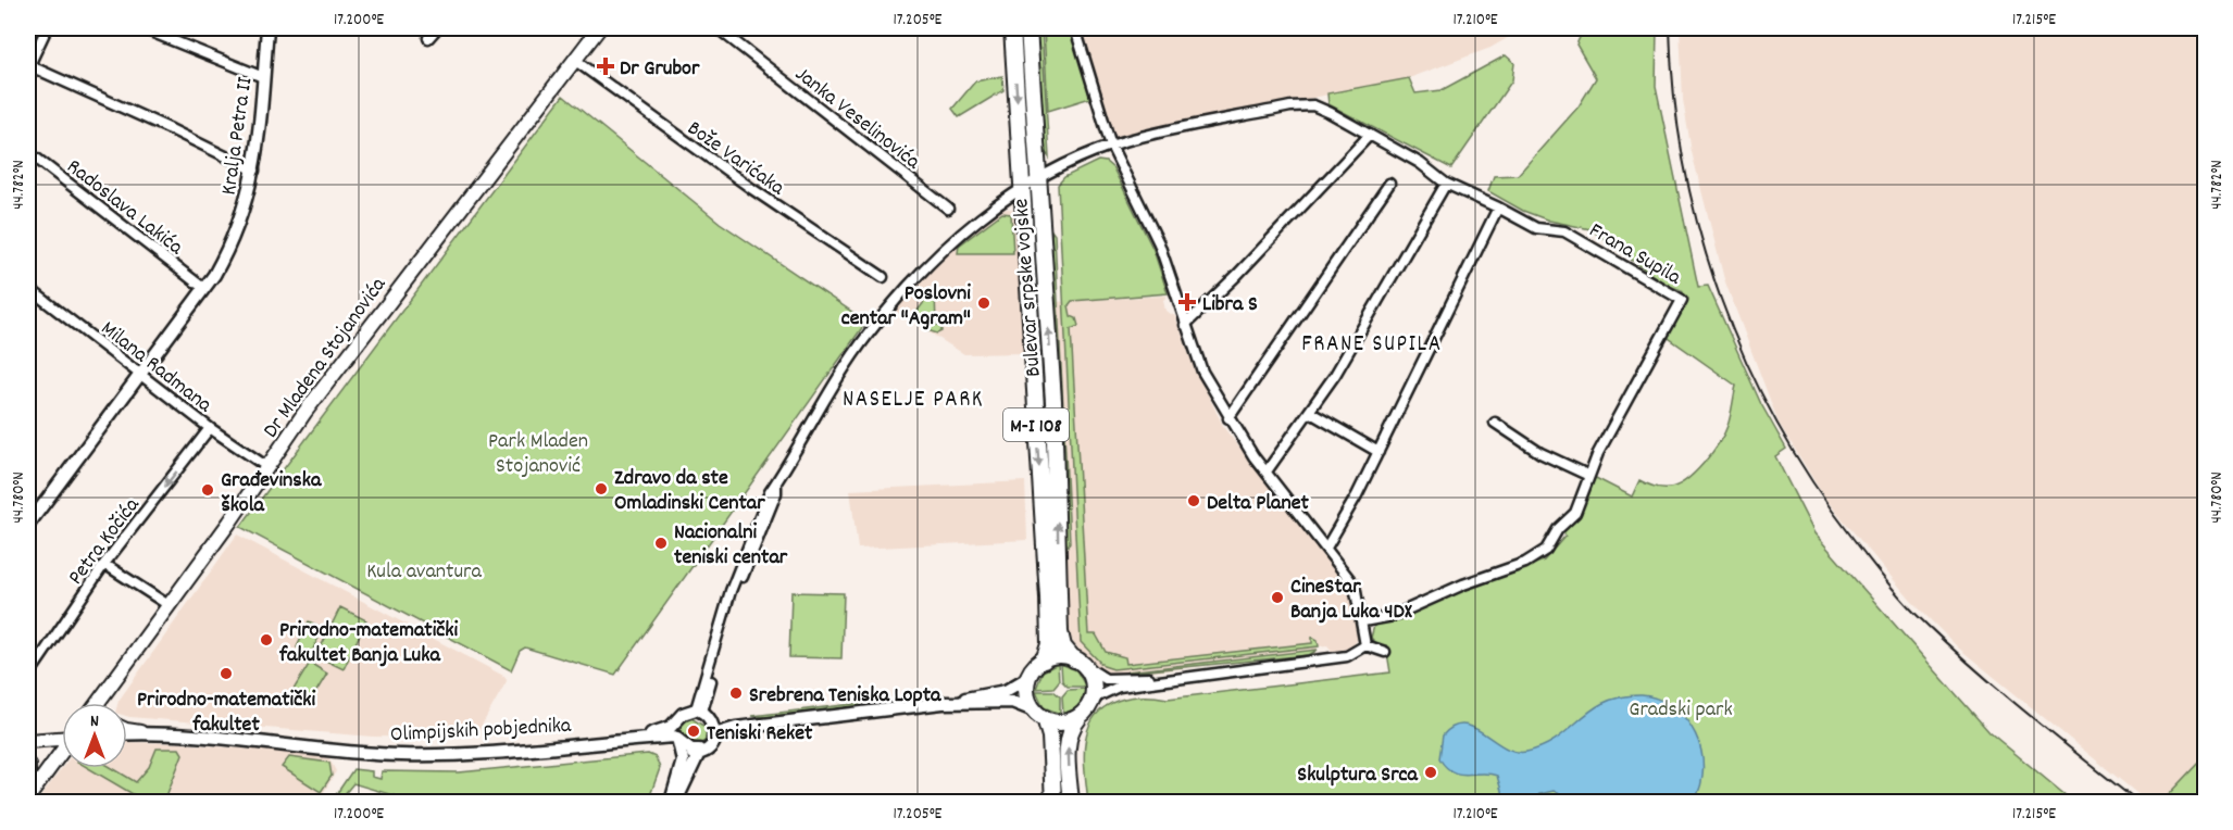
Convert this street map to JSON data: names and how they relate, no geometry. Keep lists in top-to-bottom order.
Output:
{
  "streets": {
    "main road": ["Bulevar srpske vojske", "Dr Mladena Stojanovića", "M-I 108"],
    "street": [
      "Janka Veselinovića",
      "Kralja Petra II",
      "Bože Varićaka",
      "Radoslava Lakića",
      "Frana Supila",
      "Milana Radmana",
      "Petra Kočića",
      "Olimpijskih pobjednika"
    ]
  },
  "crossings": [
    ["Kralja Petra II", "Radoslava Lakića"],
    ["Kralja Petra II", "Milana Radmana"],
    ["Bože Varićaka", "Dr Mladena Stojanovića"],
    ["Frana Supila", "Bulevar srpske vojske"],
    ["Frana Supila", "Olimpijskih pobjednika"],
    ["Dr Mladena Stojanovića", "Milana Radmana"],
    ["Milana Radmana", "Petra Kočića"]
  ],
  "one_way": ["Petra Kočića"],
  "districts": ["FRANE SUPILA", "NASELJE PARK"],
  "parks": ["Park Mladen Stojanović", "Kula avantura", "Gradski park"],
  "places": {
    "health": ["Dr Grubor", "Libra S"],
    "other": [
      "Poslovni centar \"Agram\"",
      "Zdravo da ste Omladinski Centar",
      "Građevinska škola",
      "Delta Planet",
      "Nacionalni teniski centar",
      "CineStar Banja Luka 4DX",
      "Prirodno-matematički fakultet Banja Luka",
      "Prirodno-matematički fakultet",
      "Srebrena Teniska Lopta",
      "Teniski Reket",
      "Skulptura Srca"
    ]
  },
  "north": "top",
  "coordinates": [
    "17.200°E",
    "17.205°E",
    "17.210°E",
    "17.215°E",
    "44.782°N",
    "44.780°N"
  ]
}
